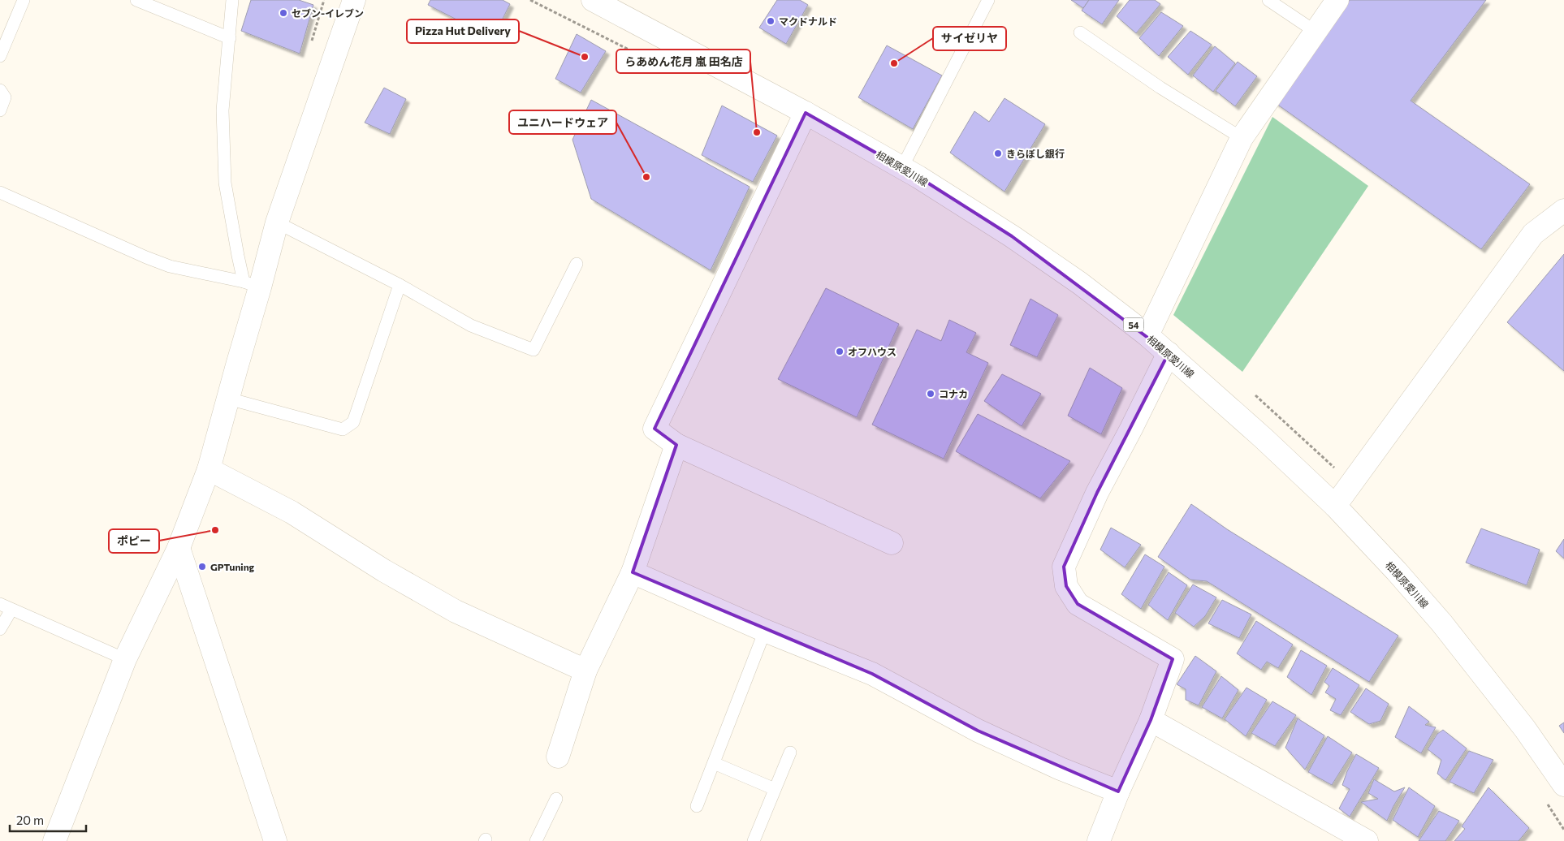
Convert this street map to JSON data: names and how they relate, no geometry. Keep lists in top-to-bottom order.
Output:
{
  "streets": {
    "street": ["相模原愛川線", "54"]
  },
  "places": [
    "セブン-イレブン",
    "マクドナルド",
    "Pizza Hut Delivery",
    "サイゼリヤ",
    "らあめん花月 嵐 田名店",
    "きらぼし銀行",
    "ユニハードウェア",
    "オフハウス",
    "コナカ",
    "ポピー",
    "GPTuning"
  ],
  "scale_bar": "20 m"
}
